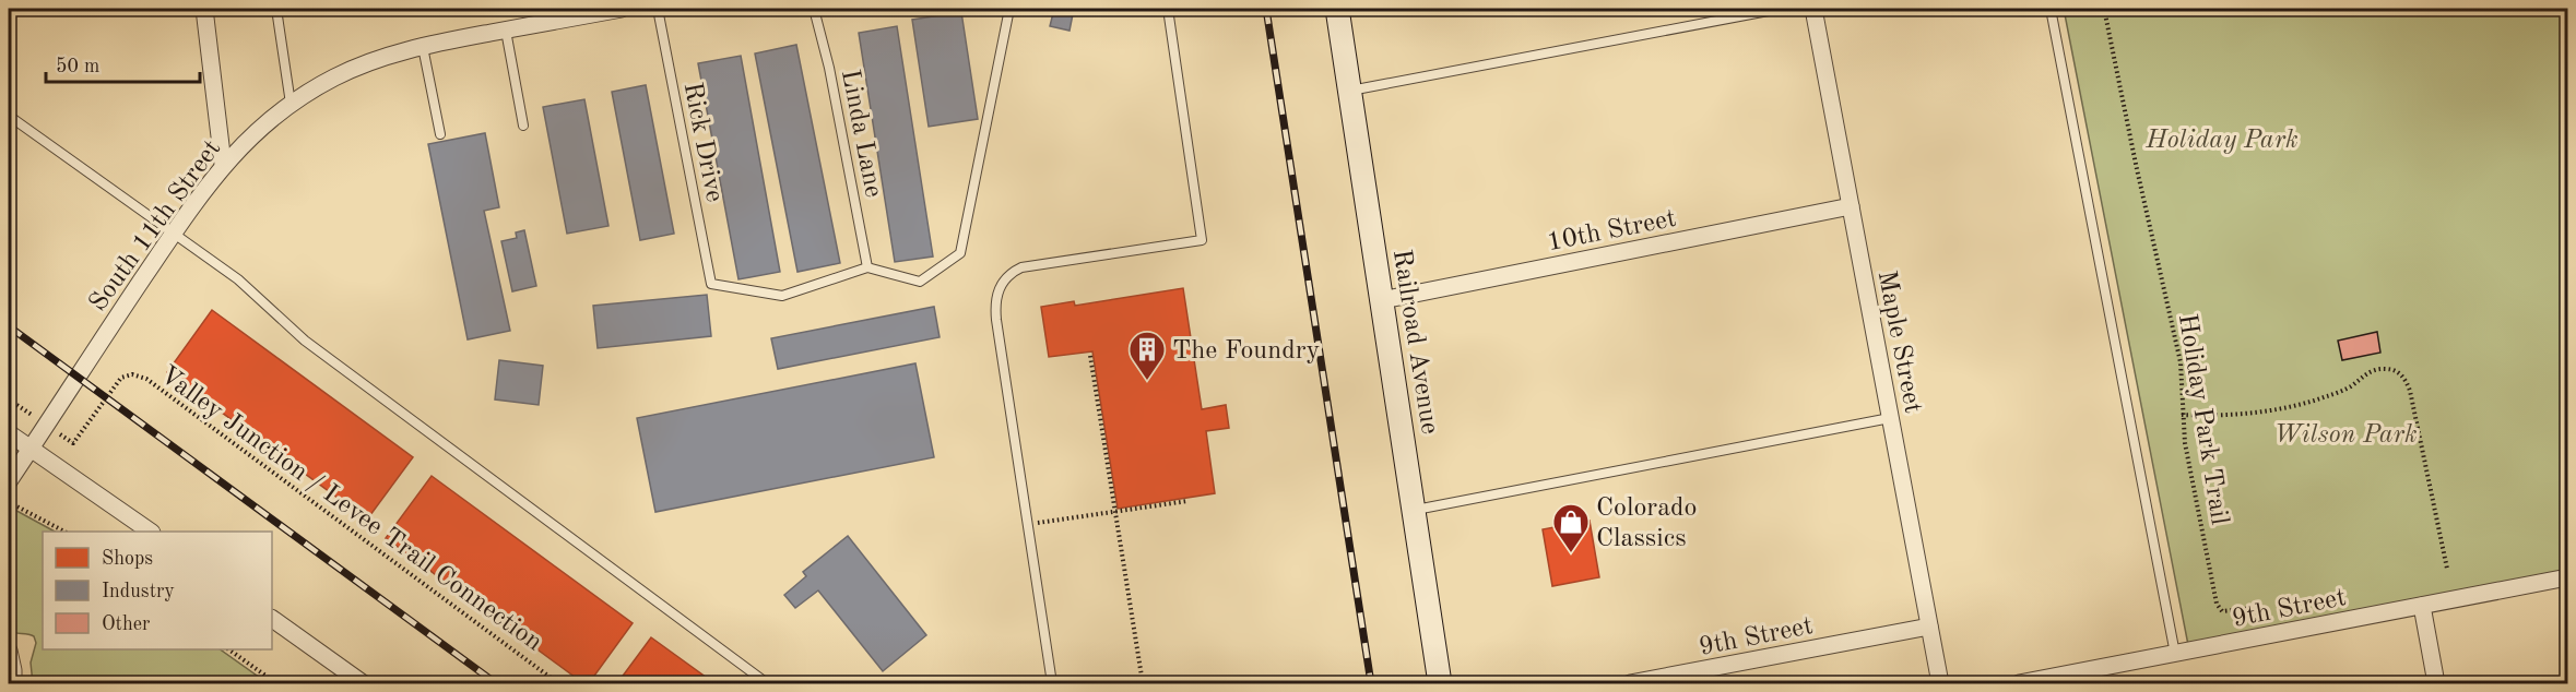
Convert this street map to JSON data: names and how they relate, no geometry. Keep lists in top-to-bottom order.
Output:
{
  "streets": {
    "main road": ["Railroad Avenue"],
    "street": [
      "South 11th Street",
      "10th Street",
      "Maple Street",
      "9th Street"
    ],
    "lane": ["Linda Lane", "Rick Drive"],
    "path": ["Holiday Park Trail", "Valley Junction / Levee Trail Connection"]
  },
  "crossings": [
    ["Linda Lane", "Rick Drive"],
    ["10th Street", "Railroad Avenue"],
    ["10th Street", "Maple Street"],
    ["Maple Street", "9th Street"]
  ],
  "parks": ["Holiday Park", "Wilson Park"],
  "places": {
    "building": ["The Foundry"],
    "shop": ["Colorado Classics"]
  },
  "legend": ["Shops", "Industry", "Other"],
  "scale_bar": "50 m"
}
